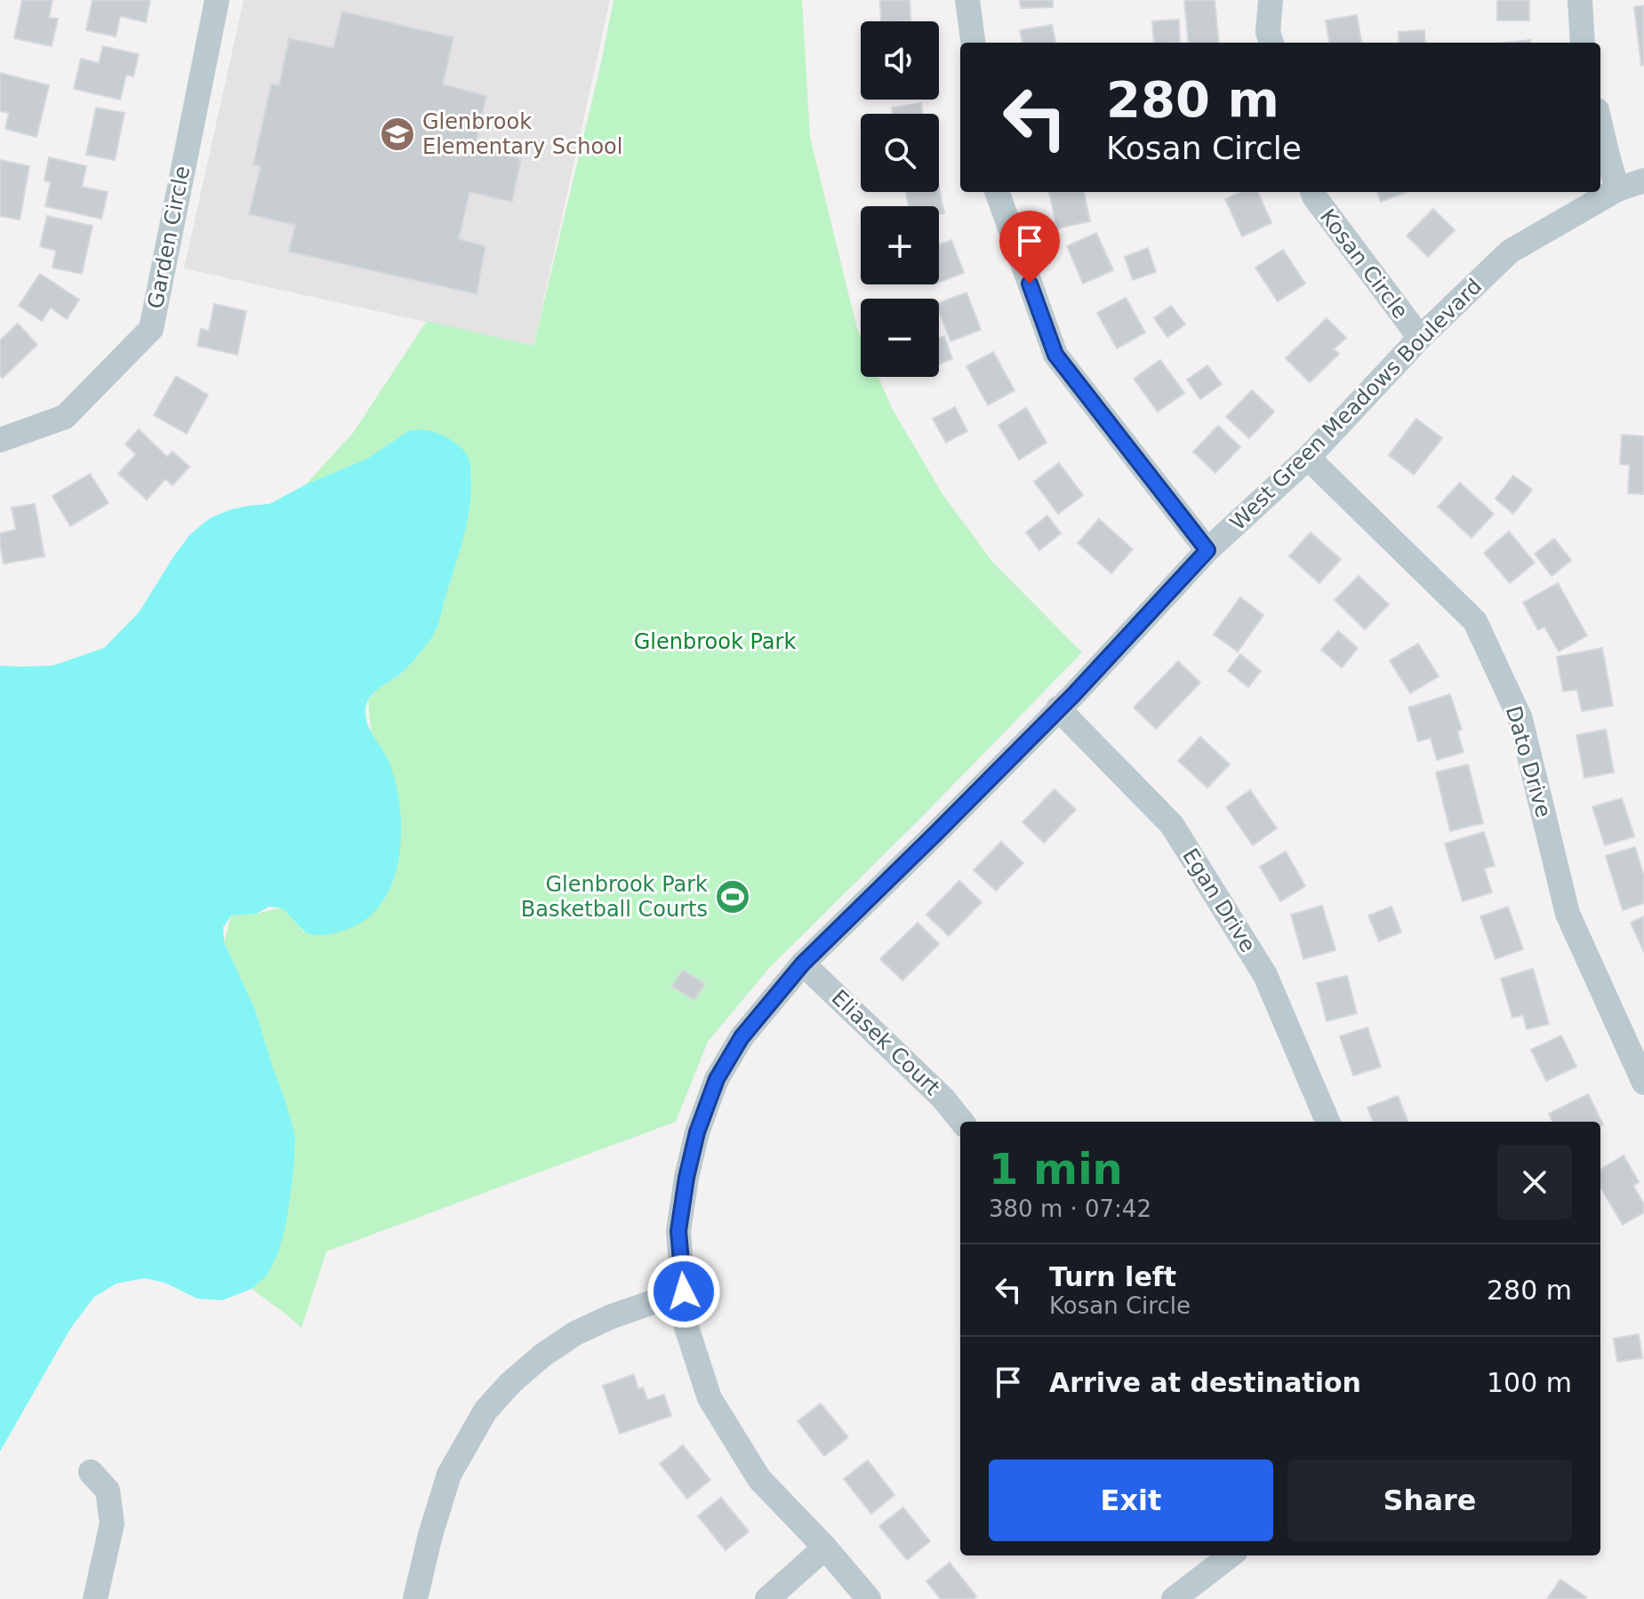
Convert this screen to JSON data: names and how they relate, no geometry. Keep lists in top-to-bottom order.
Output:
{
  "streets": {
    "street": [
      "Garden Circle",
      "Kosan Circle",
      "West Green Meadows Boulevard",
      "Dato Drive",
      "Egan Drive",
      "Eliasek Court"
    ]
  },
  "crossings": [
    ["Kosan Circle", "West Green Meadows Boulevard"],
    ["West Green Meadows Boulevard", "Dato Drive"],
    ["West Green Meadows Boulevard", "Egan Drive"],
    ["West Green Meadows Boulevard", "Eliasek Court"]
  ],
  "parks": ["Glenbrook Park"],
  "places": {
    "school or university": ["Glenbrook Elementary School"],
    "sports": ["Glenbrook Park Basketball Courts"]
  },
  "page": {
    "map_buttons": ["+", "−"],
    "turn": ["280 m", "Kosan Circle"],
    "heading": ["1 min", "380 m · 07:42"],
    "list": [
      {
        "name": "Turn left",
        "note": "Kosan Circle",
        "value": "280 m"
      },
      {
        "name": "Arrive at destination",
        "value": "100 m"
      }
    ],
    "buttons": ["Exit", "Share"]
  }
}
